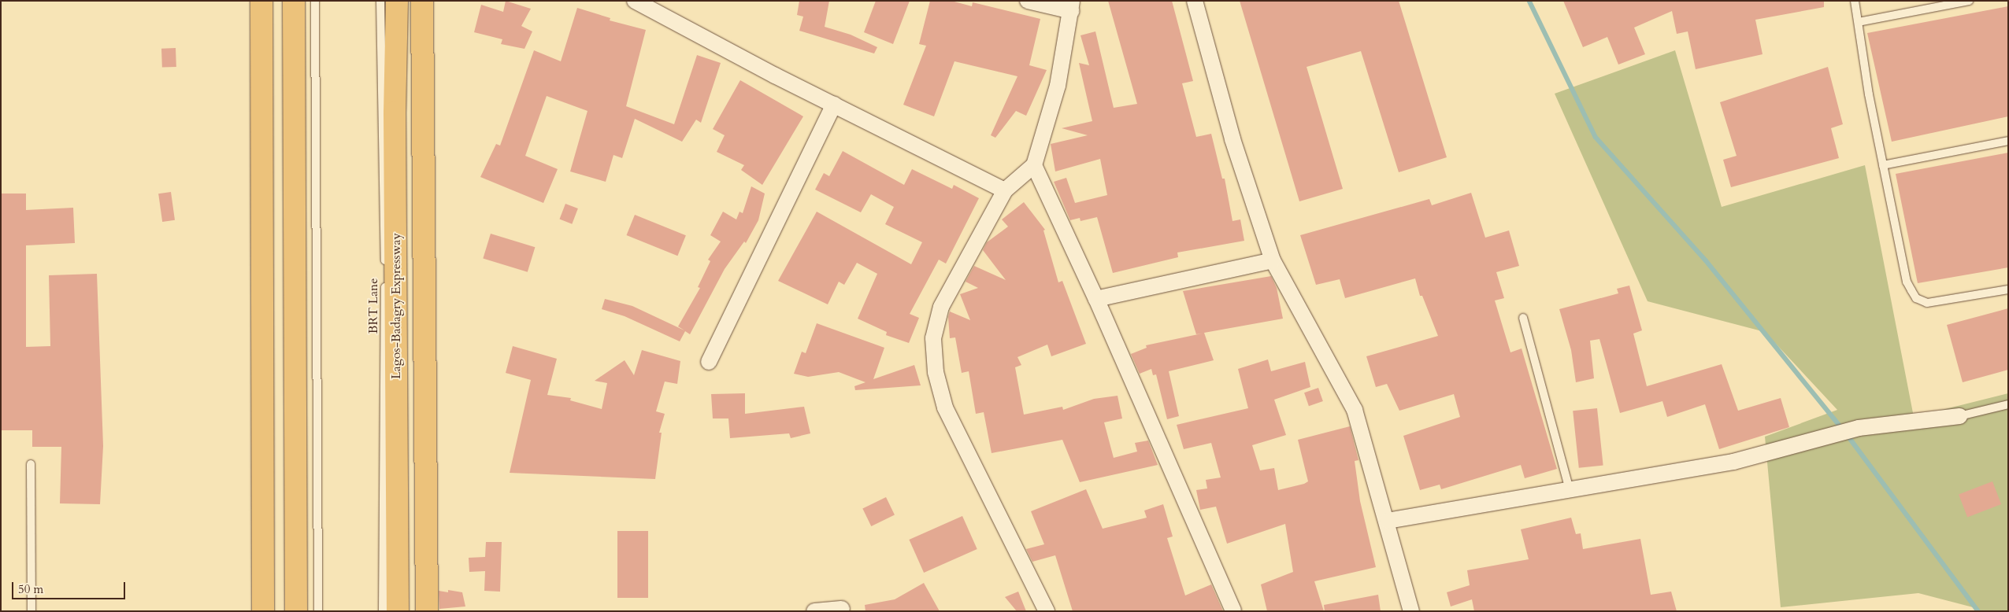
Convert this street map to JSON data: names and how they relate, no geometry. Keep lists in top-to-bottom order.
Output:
{
  "streets": {
    "main road": ["Lagos-Badagry Expressway"],
    "lane": ["BRT Lane"]
  },
  "scale_bar": "50 m"
}
